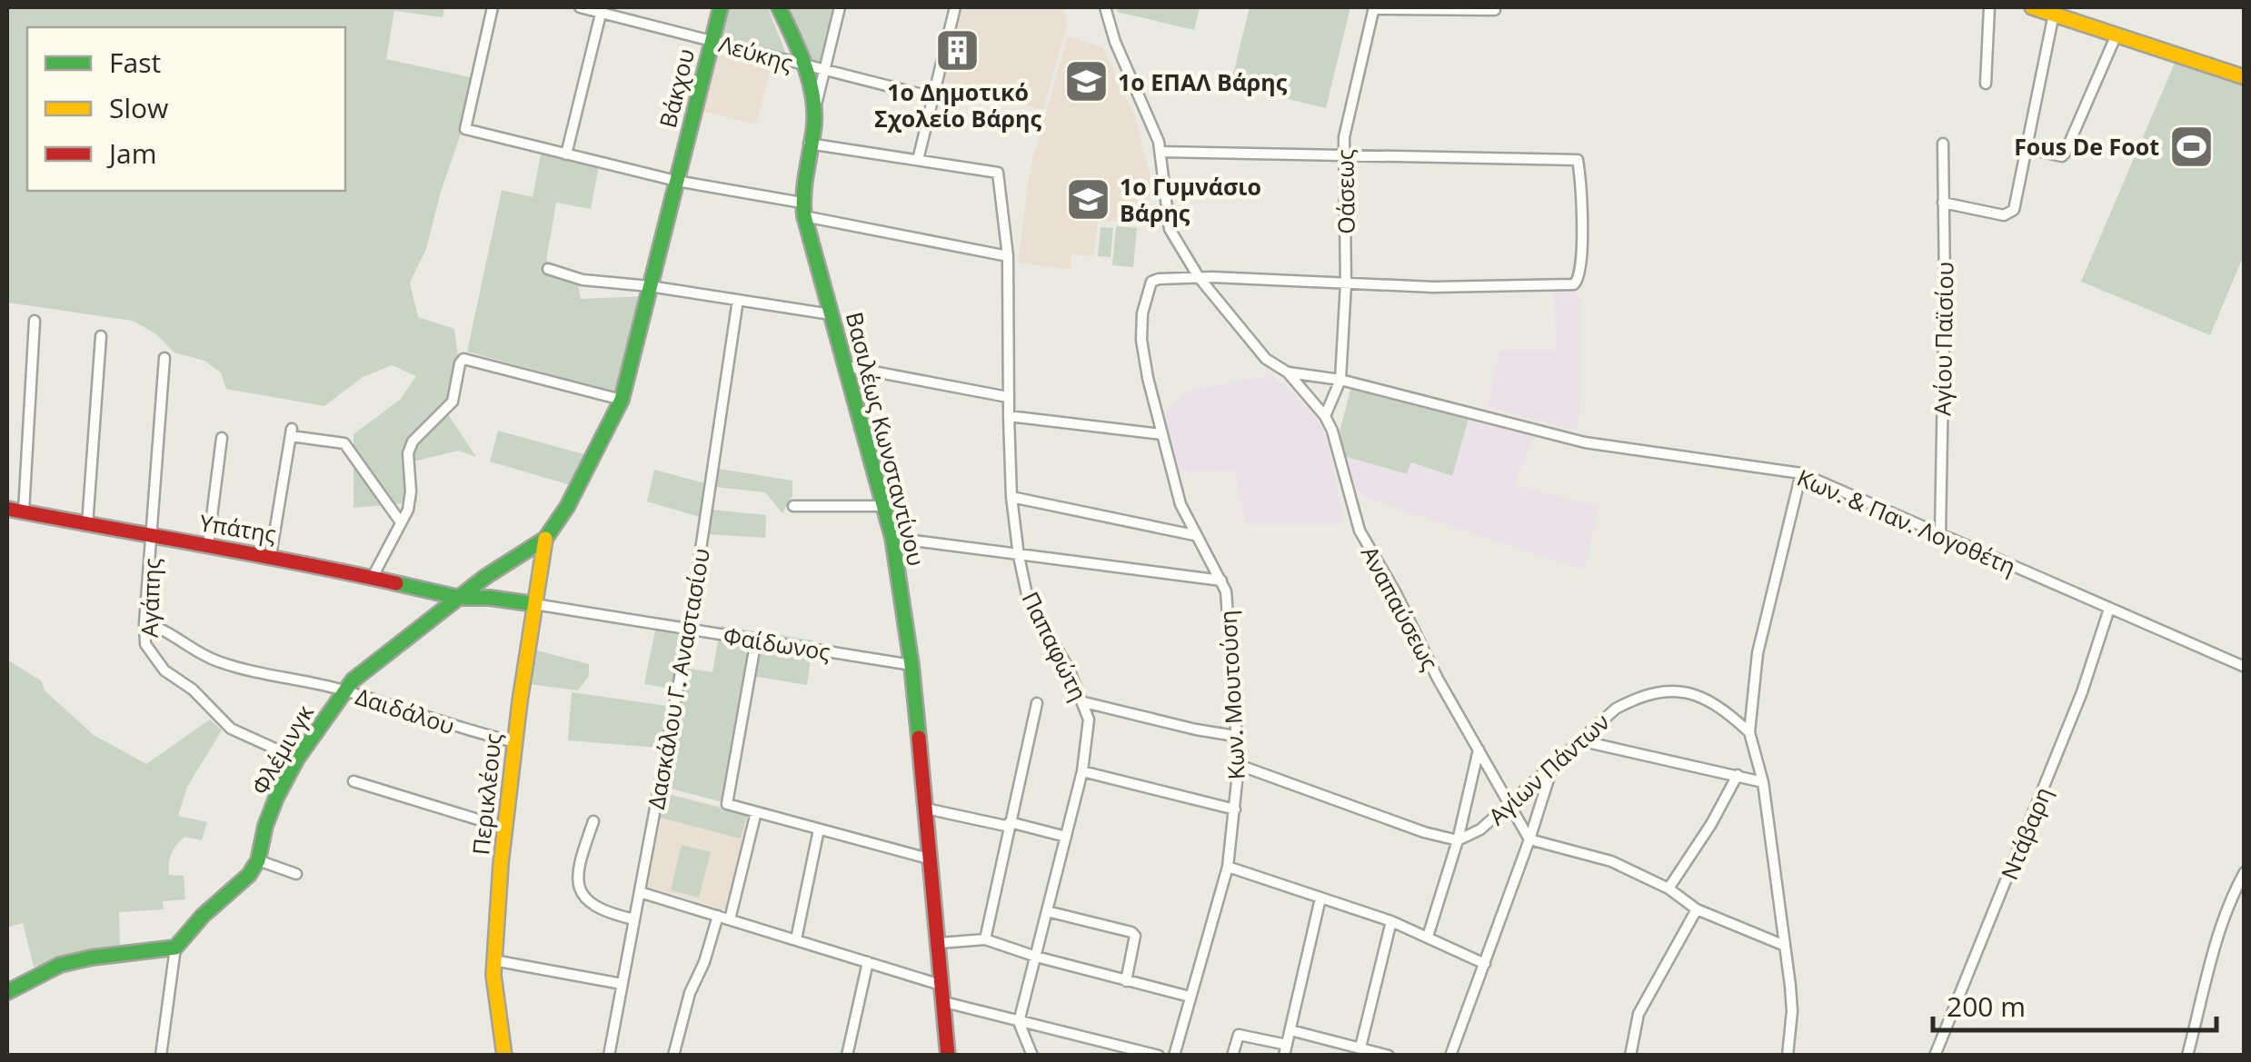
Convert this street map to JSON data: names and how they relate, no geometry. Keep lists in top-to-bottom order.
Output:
{
  "streets": {
    "street": [
      "Λεύκης",
      "Βάκχου",
      "Οάσεως",
      "Αγίου Παϊσίου",
      "Βασιλέως Κωνσταντίνου",
      "Κων. & Παν. Λογοθέτη",
      "Υπάτης",
      "Αγάπης",
      "Αναπαύσεως",
      "Φαίδωνος",
      "Παπαφώτη",
      "Δασκάλου Γ. Αναστασίου",
      "Κων. Μουτούση",
      "Δαιδάλου",
      "Φλέμινγκ",
      "Αγίων Πάντων",
      "Περικλέους",
      "Ντάβαρη"
    ]
  },
  "crossings": [
    ["Λεύκης", "Βάκχου"],
    ["Λεύκης", "Βασιλέως Κωνσταντίνου"],
    ["Βάκχου", "Περικλέους"],
    ["Οάσεως", "Κων. & Παν. Λογοθέτη"],
    ["Οάσεως", "Αναπαύσεως"],
    ["Αγίου Παϊσίου", "Κων. & Παν. Λογοθέτη"],
    ["Βασιλέως Κωνσταντίνου", "Φαίδωνος"],
    ["Κων. & Παν. Λογοθέτη", "Αναπαύσεως"],
    ["Κων. & Παν. Λογοθέτη", "Ντάβαρη"],
    ["Υπάτης", "Αγάπης"],
    ["Υπάτης", "Φαίδωνος"],
    ["Υπάτης", "Φλέμινγκ"],
    ["Υπάτης", "Περικλέους"],
    ["Αγάπης", "Δαιδάλου"],
    ["Αγάπης", "Φλέμινγκ"],
    ["Αναπαύσεως", "Κων. Μουτούση"],
    ["Αναπαύσεως", "Αγίων Πάντων"],
    ["Φαίδωνος", "Δασκάλου Γ. Αναστασίου"],
    ["Φαίδωνος", "Περικλέους"],
    ["Δαιδάλου", "Φλέμινγκ"],
    ["Δαιδάλου", "Περικλέους"],
    ["Φλέμινγκ", "Περικλέους"]
  ],
  "places": {
    "building": ["1ο Δημοτικό Σχολείο Βάρης"],
    "school or university": ["1ο ΕΠΑΛ Βάρης", "1ο Γυμνάσιο Βάρης"],
    "sports": ["Fous De Foot"]
  },
  "legend": ["Fast", "Slow", "Jam"],
  "scale_bar": "200 m"
}
